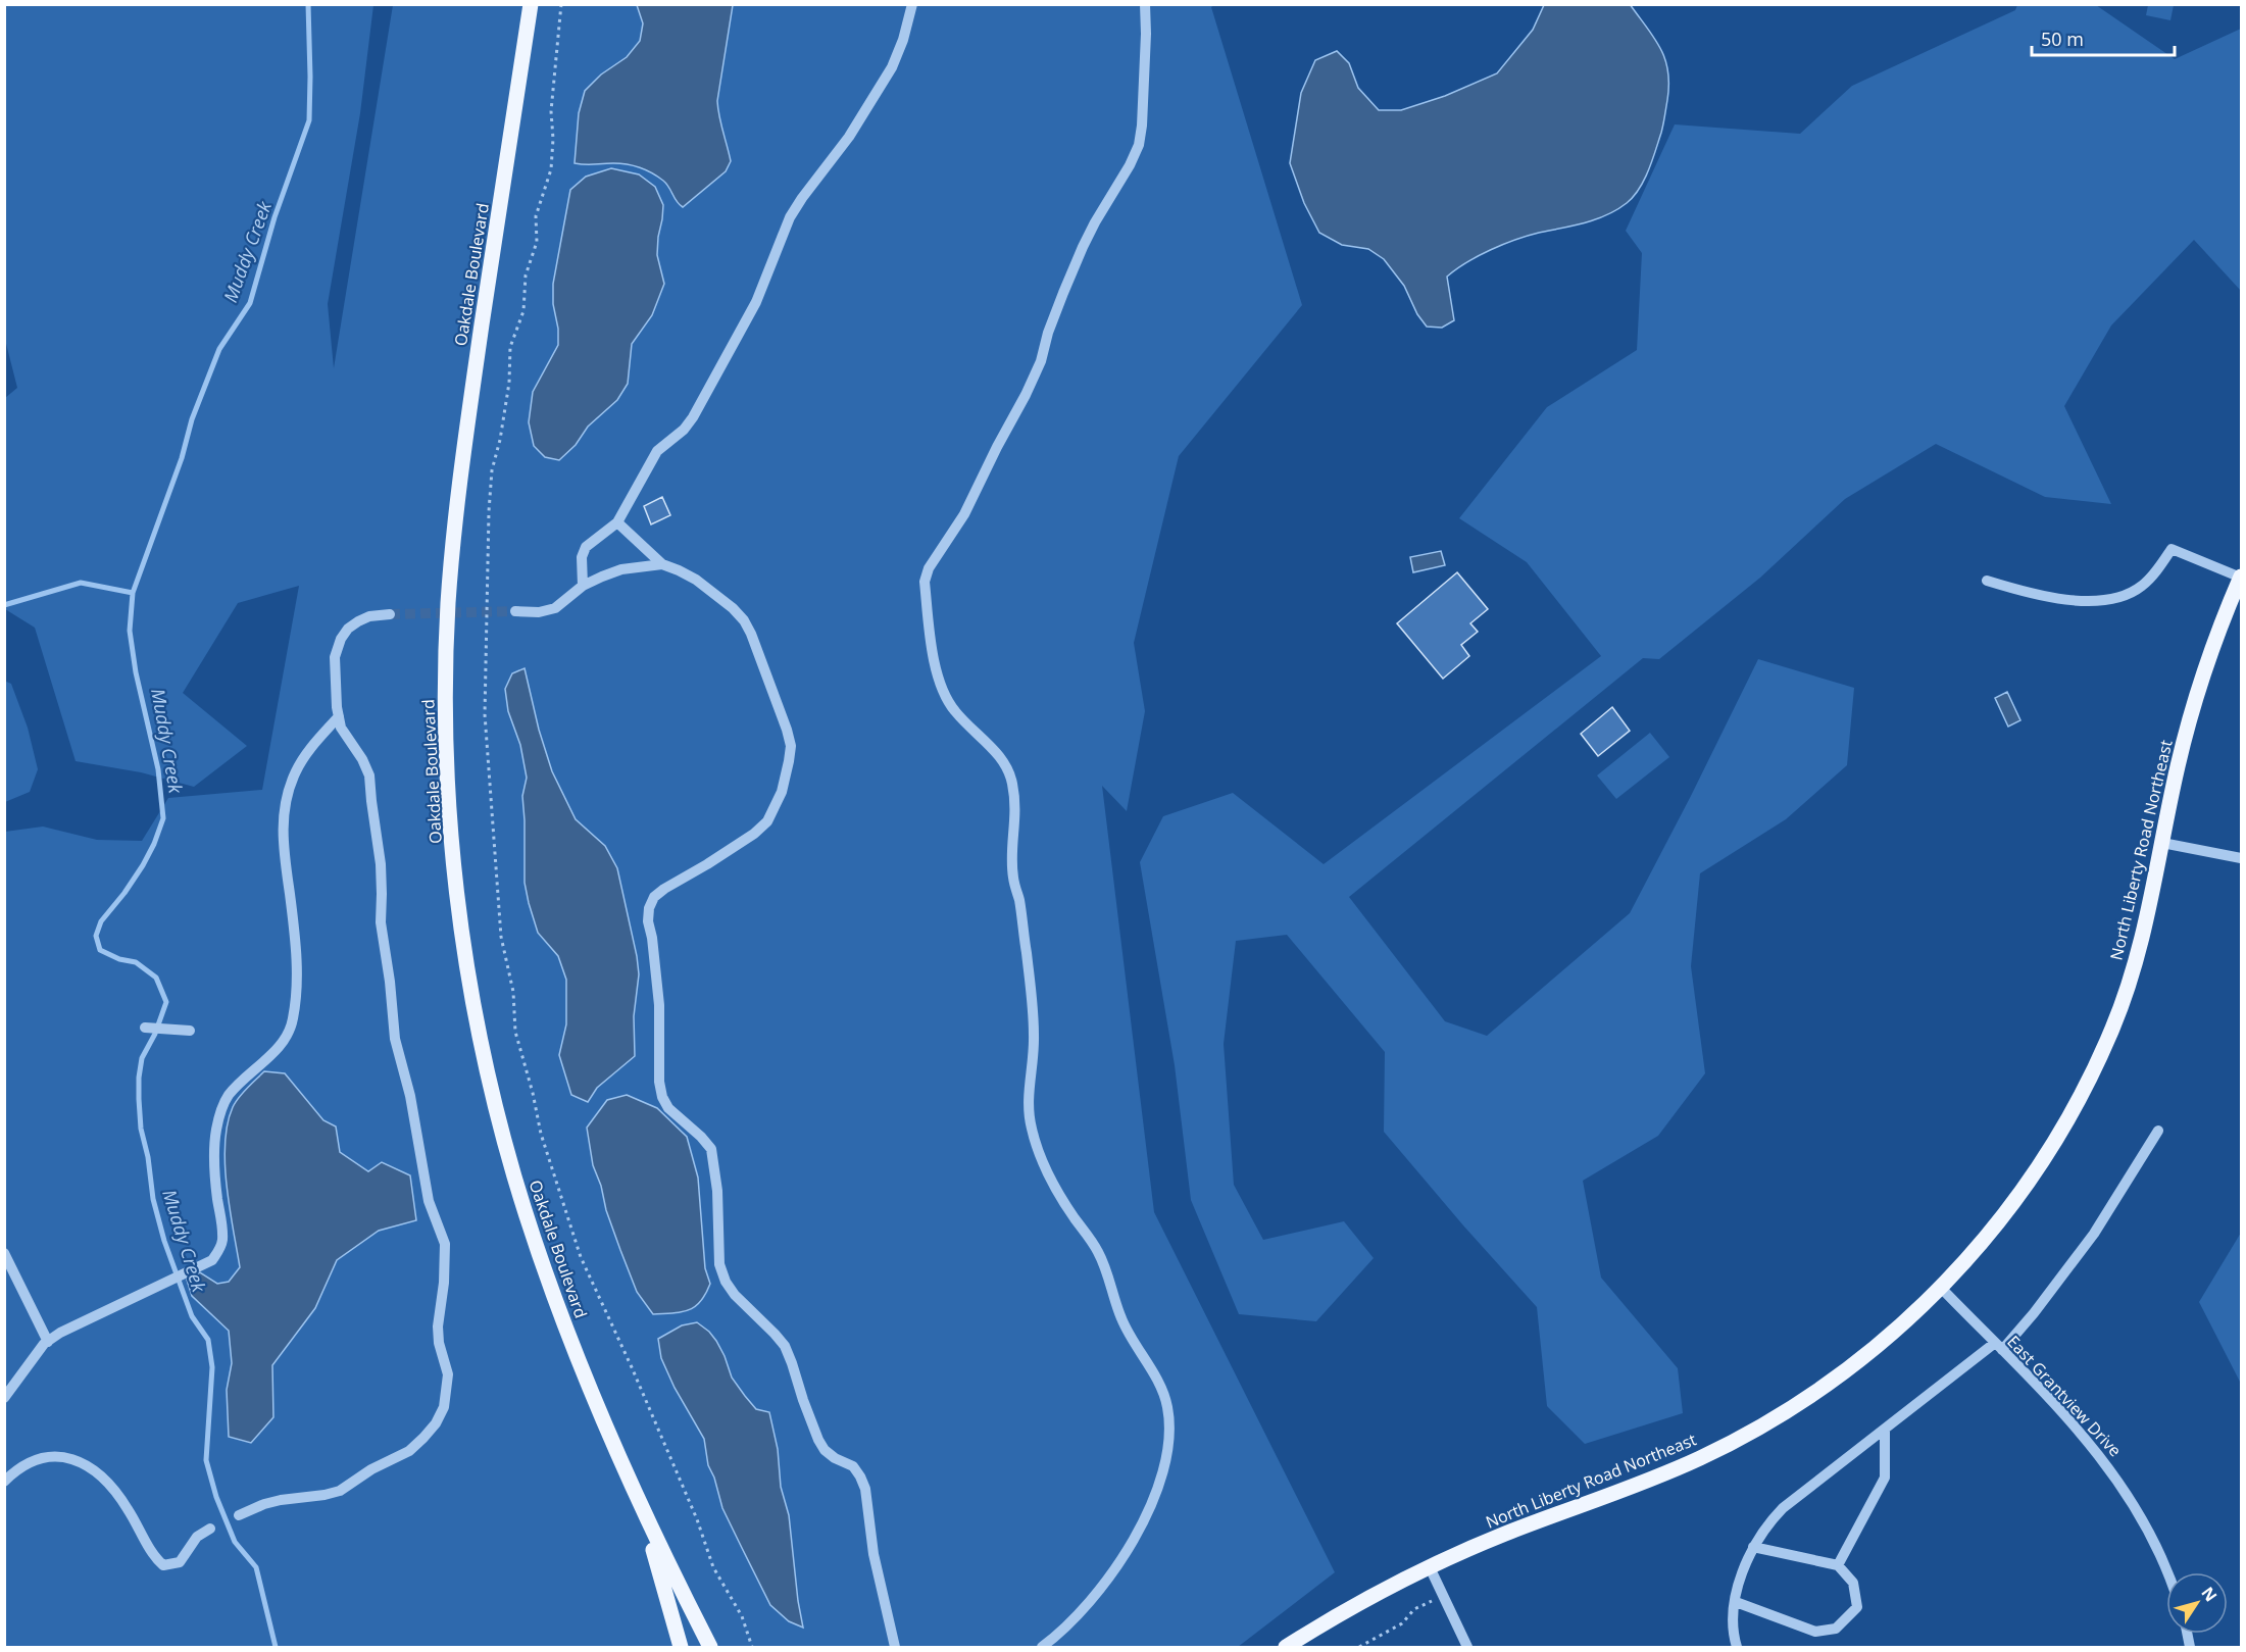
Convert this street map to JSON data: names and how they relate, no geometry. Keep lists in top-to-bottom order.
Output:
{
  "streets": {
    "main road": ["Oakdale Boulevard", "North Liberty Road Northeast"],
    "street": ["East Grantview Drive"]
  },
  "crossings": [
    ["North Liberty Road Northeast", "East Grantview Drive"]
  ],
  "water": ["Muddy Creek"],
  "scale_bar": "50 m",
  "north": "top right"
}
